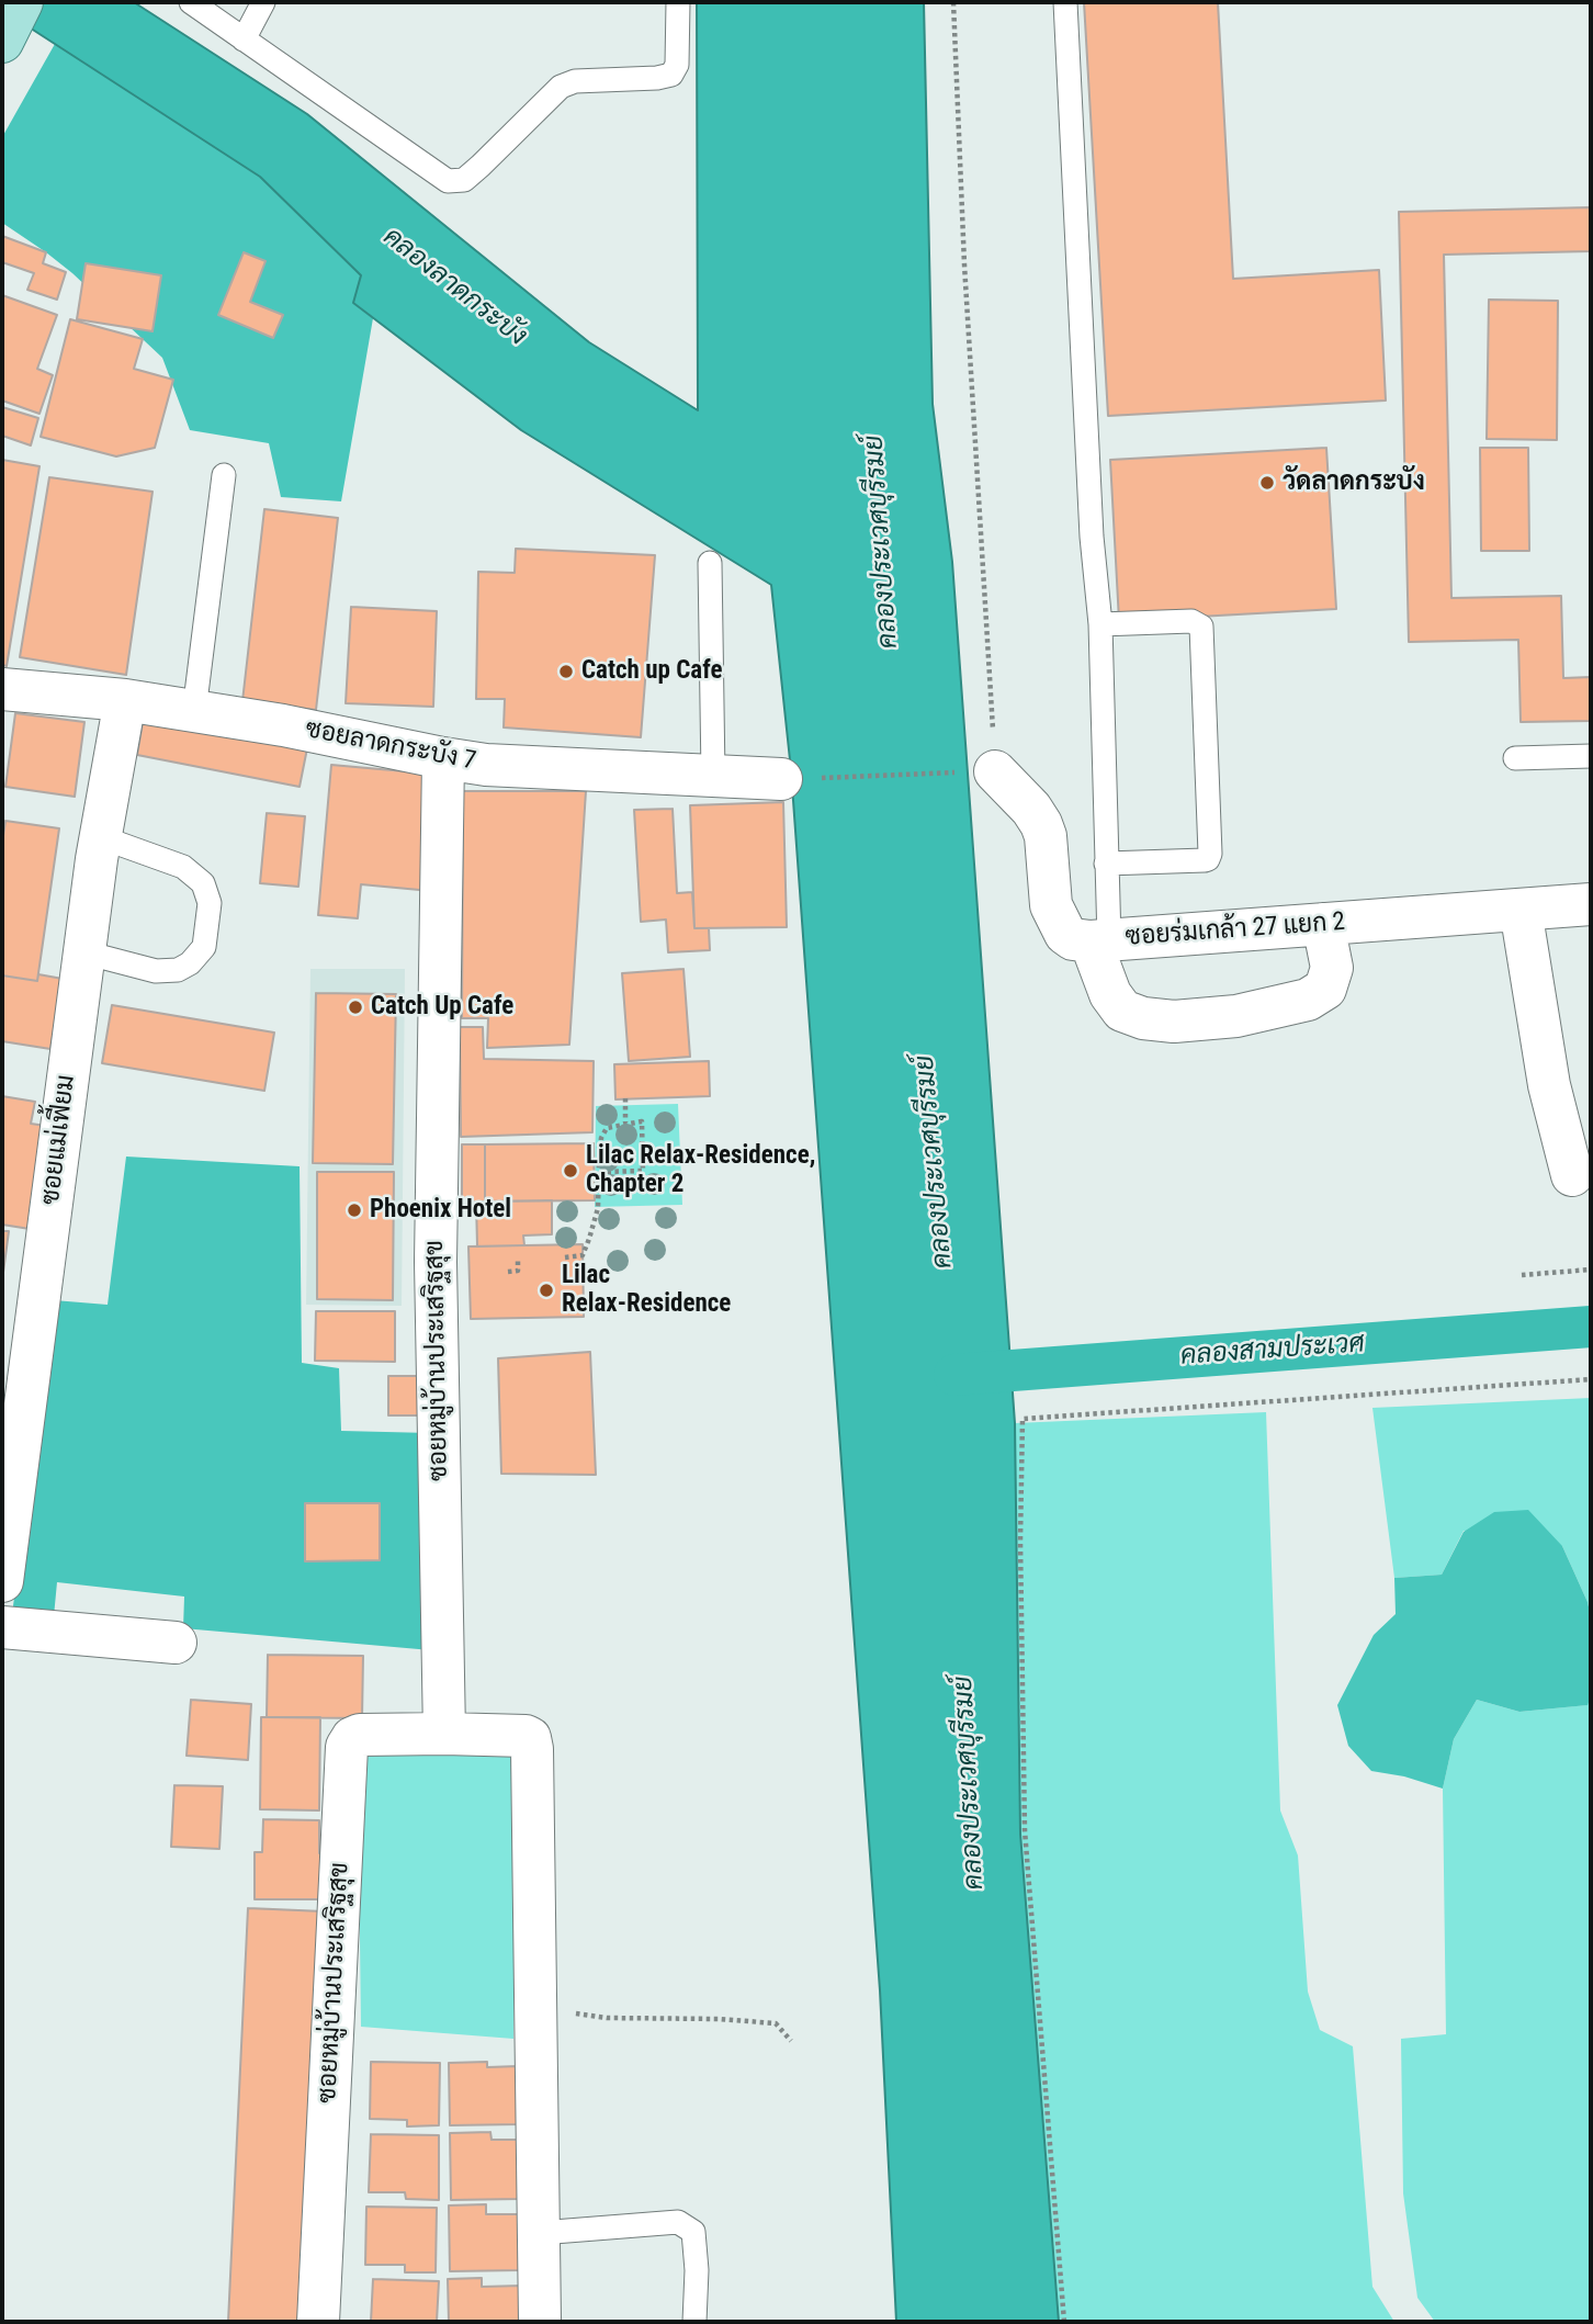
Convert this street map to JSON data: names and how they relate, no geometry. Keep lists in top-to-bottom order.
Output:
{
  "streets": {
    "street": [
      "ซอยลาดกระบัง 7",
      "ซอยร่มเกล้า 27 แยก 2",
      "ซอยแม่เฟี้ยม",
      "ซอยหมู่บ้านประเสริฐสุข"
    ]
  },
  "crossings": [
    ["ซอยลาดกระบัง 7", "ซอยแม่เฟี้ยม"],
    ["ซอยลาดกระบัง 7", "ซอยหมู่บ้านประเสริฐสุข"]
  ],
  "water": ["คลองลาดกระบัง", "คลองประเวศบุรีรมย์", "คลองสามประเวศ"],
  "places": [
    "วัดลาดกระบัง",
    "Catch up Cafe",
    "Catch Up Cafe",
    "Lilac Relax-Residence, Chapter 2",
    "Phoenix Hotel",
    "Lilac Relax-Residence"
  ]
}
